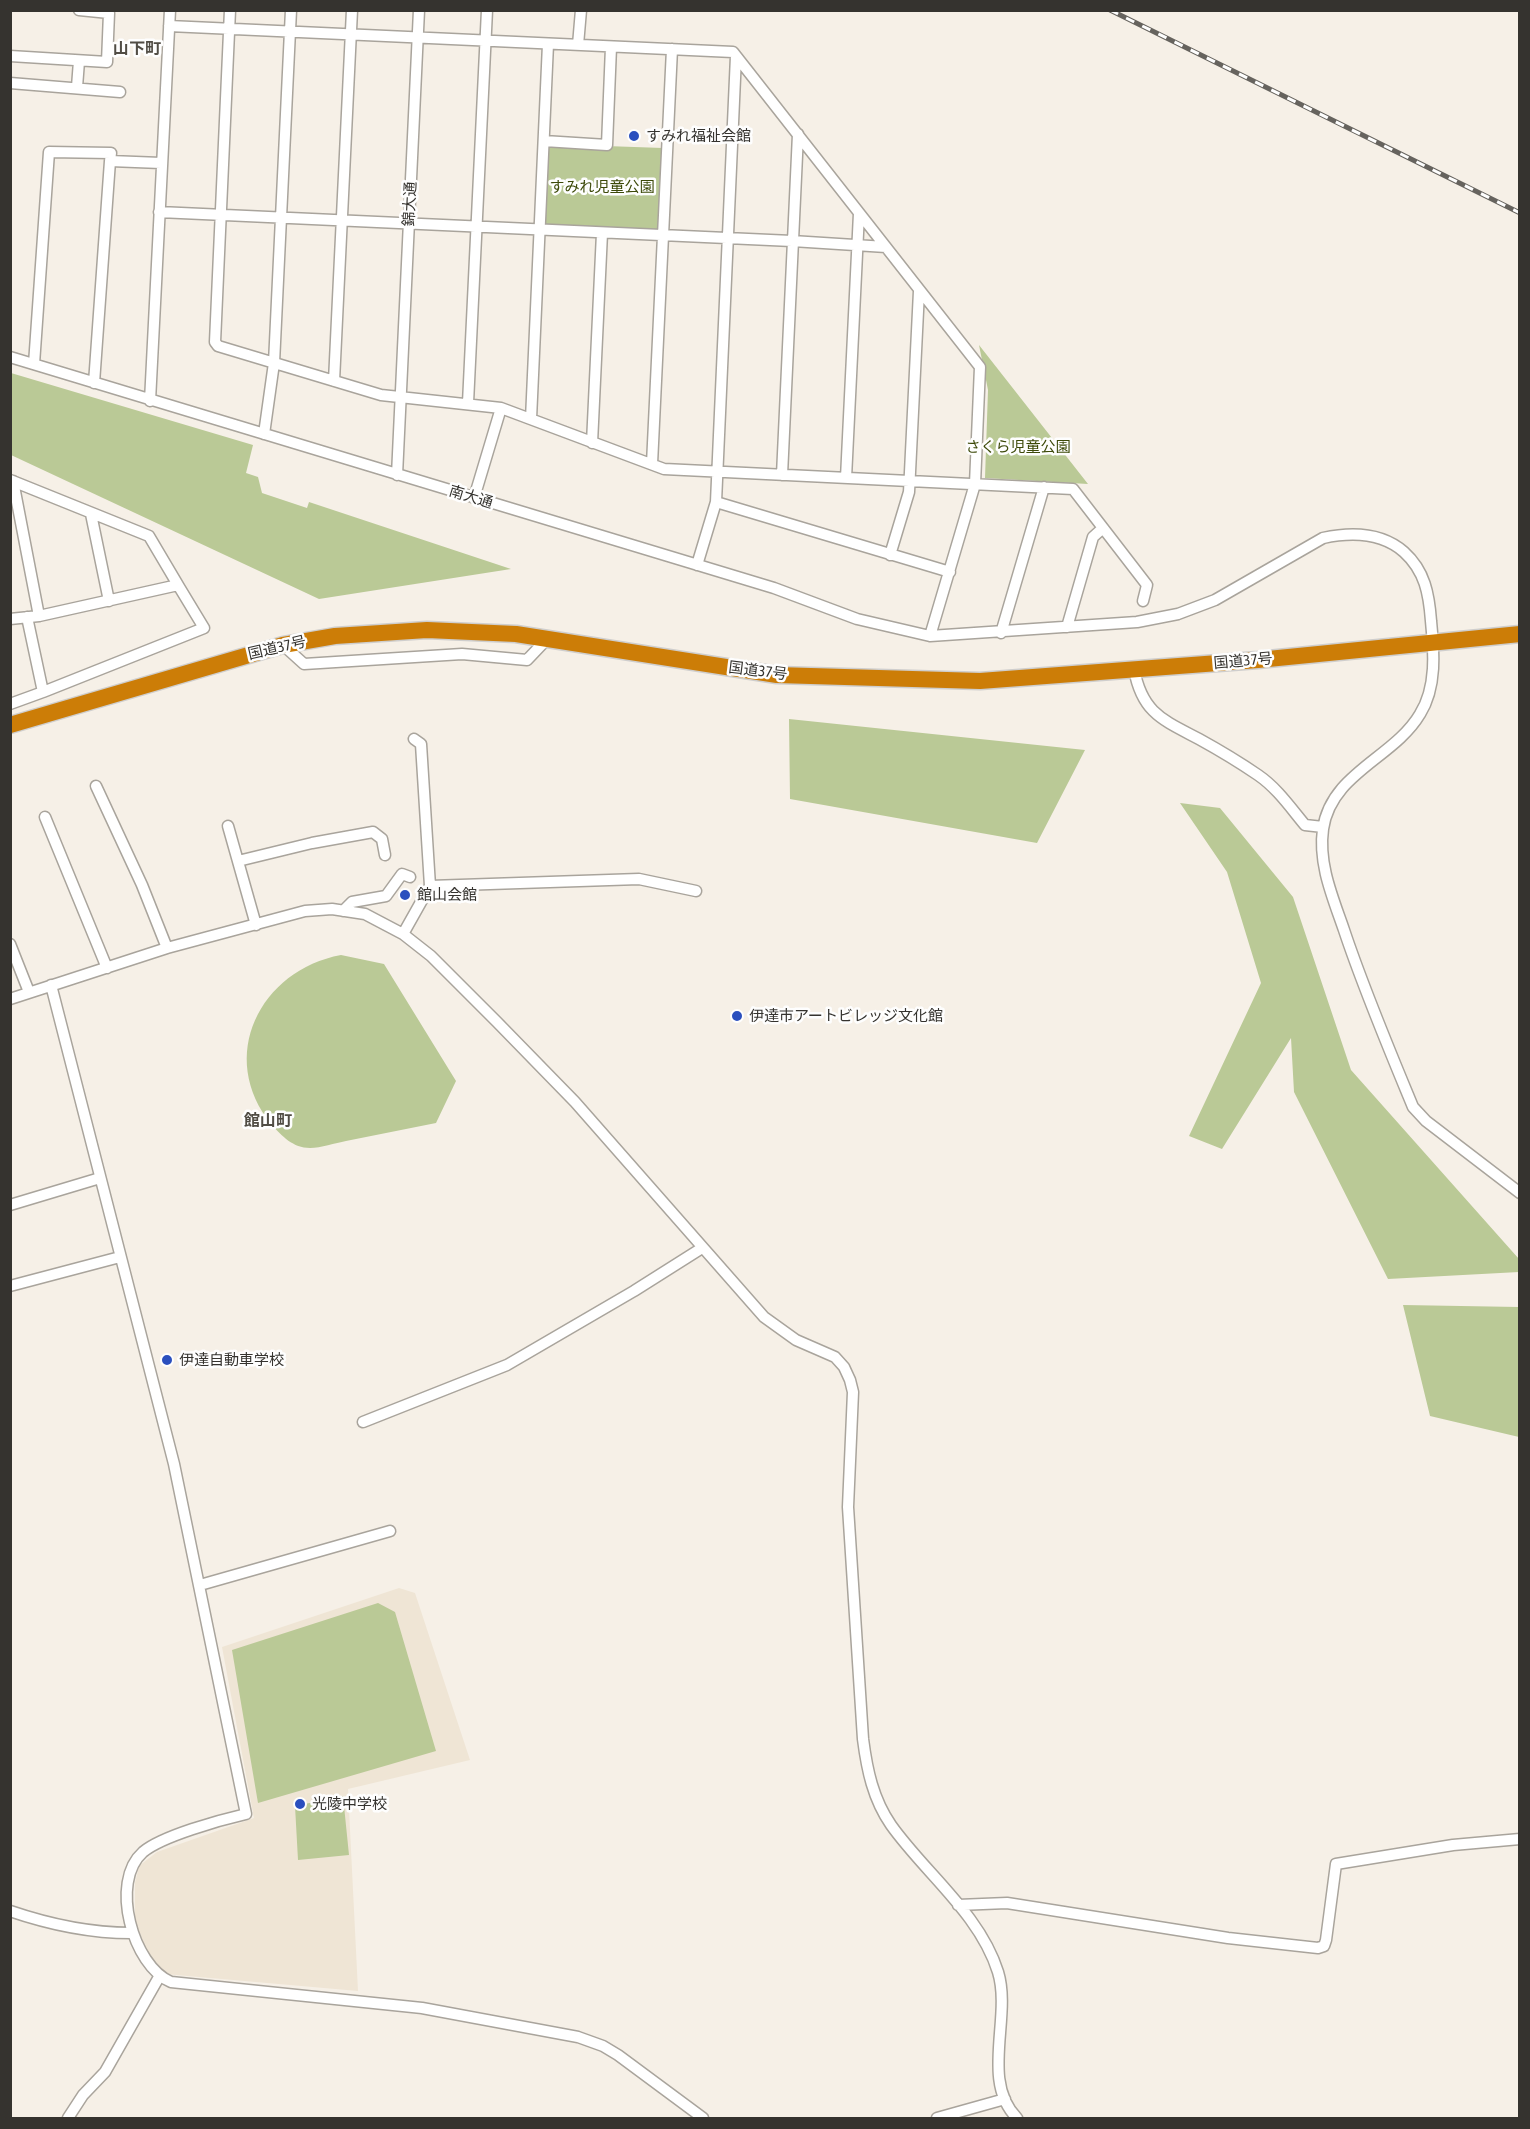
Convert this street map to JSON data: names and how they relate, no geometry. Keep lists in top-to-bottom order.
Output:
{
  "streets": {
    "highway": ["国道37号"],
    "street": ["錦大通", "南大通"]
  },
  "crossings": [
    ["錦大通", "南大通"],
    ["南大通", "国道37号"]
  ],
  "districts": ["山下町", "館山町"],
  "parks": ["すみれ児童公園", "さくら児童公園"],
  "places": [
    "すみれ福祉会館",
    "館山会館",
    "伊達市アートビレッジ文化館",
    "伊達自動車学校",
    "光陵中学校"
  ]
}
